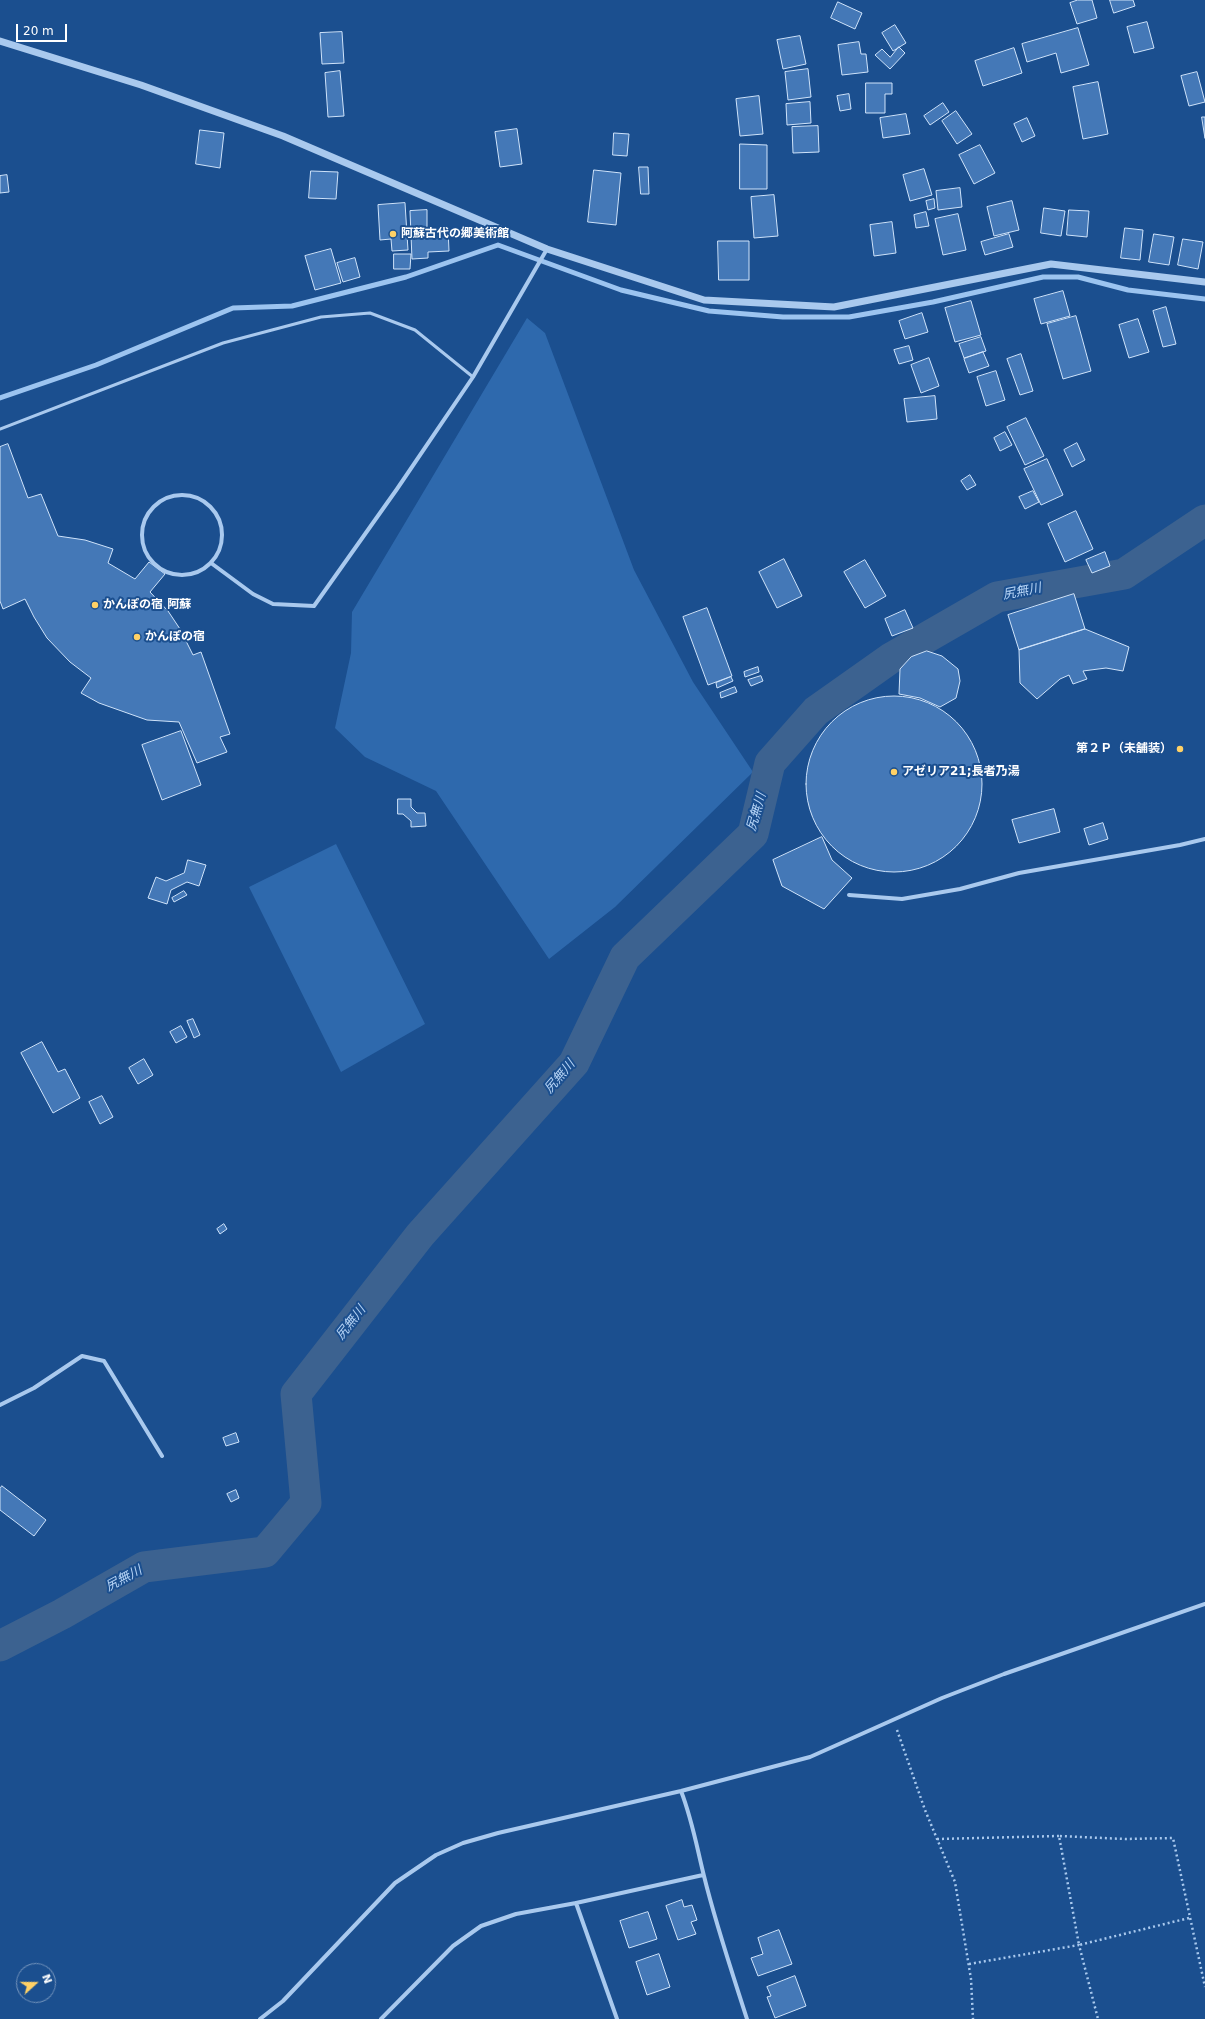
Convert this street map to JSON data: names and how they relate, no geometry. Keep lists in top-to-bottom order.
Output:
{
  "water": ["尻無川"],
  "places": [
    "阿蘇古代の郷美術館",
    "かんぽの宿 阿蘇",
    "かんぽの宿",
    "第２Ｐ（未舗装）",
    "アゼリア21;長者乃湯"
  ],
  "scale_bar": "20 m",
  "north": "right"
}
